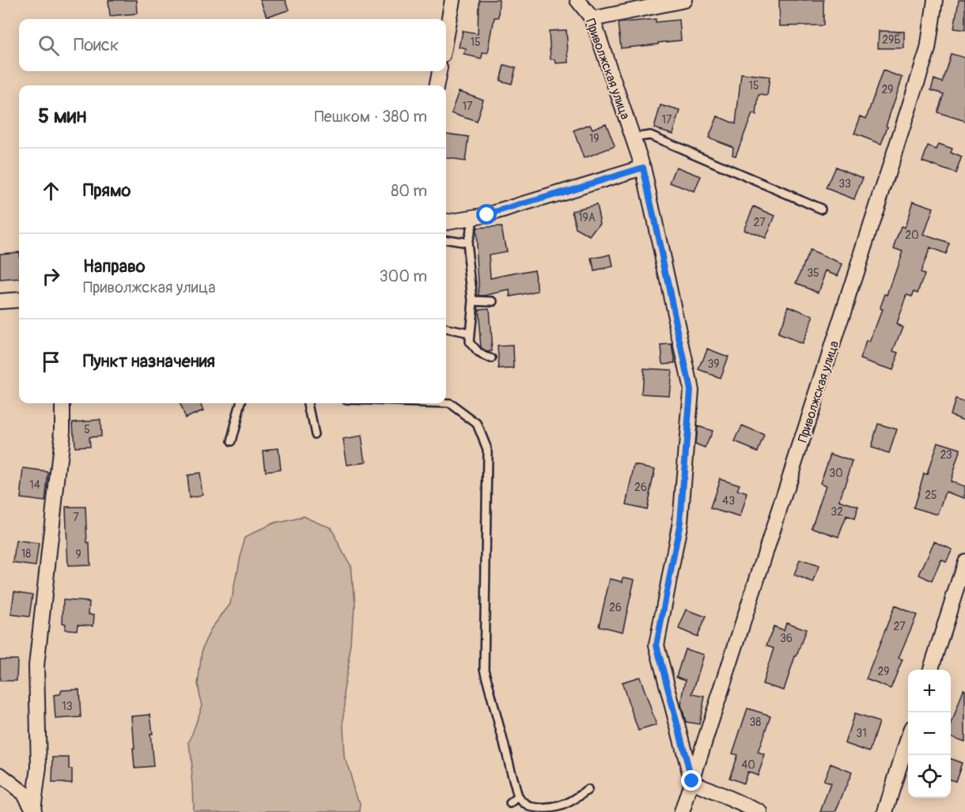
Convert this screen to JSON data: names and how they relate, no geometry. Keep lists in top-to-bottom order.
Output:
{
  "streets": {
    "street": ["Приволжская улица"]
  },
  "house_numbers": [
    "29Б",
    "15",
    "15",
    "29",
    "17",
    "17",
    "19",
    "33",
    "19А",
    "27",
    "20",
    "35",
    "39",
    "5",
    "23",
    "30",
    "14",
    "26",
    "25",
    "43",
    "32",
    "7",
    "18",
    "9",
    "26",
    "27",
    "36",
    "29",
    "13",
    "38",
    "31",
    "40"
  ],
  "page": {
    "search": "Поиск",
    "heading": ["5 мин", "Пешком · 380 m"],
    "list": [
      ["Прямо", "80 m"],
      ["Направо", "Приволжская улица", "300 m"],
      "Пункт назначения"
    ],
    "map_buttons": ["+", "−"]
  }
}
